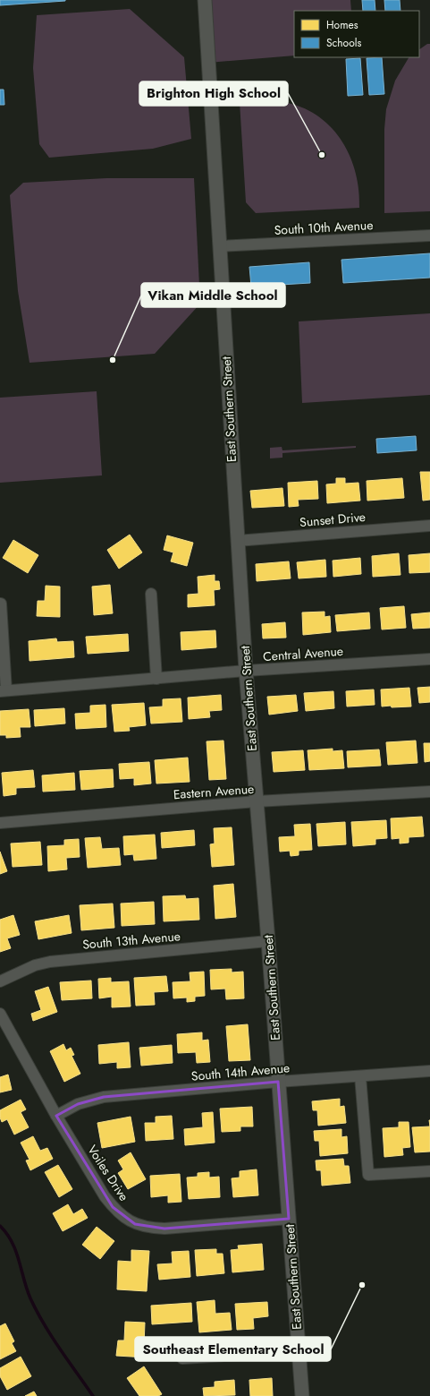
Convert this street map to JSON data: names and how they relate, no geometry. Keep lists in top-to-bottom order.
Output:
{
  "streets": {
    "street": [
      "South 10th Avenue",
      "East Southern Street",
      "Sunset Drive",
      "Central Avenue",
      "Eastern Avenue",
      "South 13th Avenue",
      "South 14th Avenue",
      "Voiles Drive"
    ]
  },
  "crossings": [
    ["South 10th Avenue", "East Southern Street"],
    ["East Southern Street", "Sunset Drive"],
    ["East Southern Street", "Central Avenue"],
    ["East Southern Street", "Eastern Avenue"],
    ["East Southern Street", "South 13th Avenue"],
    ["East Southern Street", "South 14th Avenue"],
    ["East Southern Street", "Voiles Drive"],
    ["South 14th Avenue", "Voiles Drive"]
  ],
  "places": ["Brighton High School", "Vikan Middle School", "Southeast Elementary School"],
  "legend": ["Homes", "Schools"]
}
